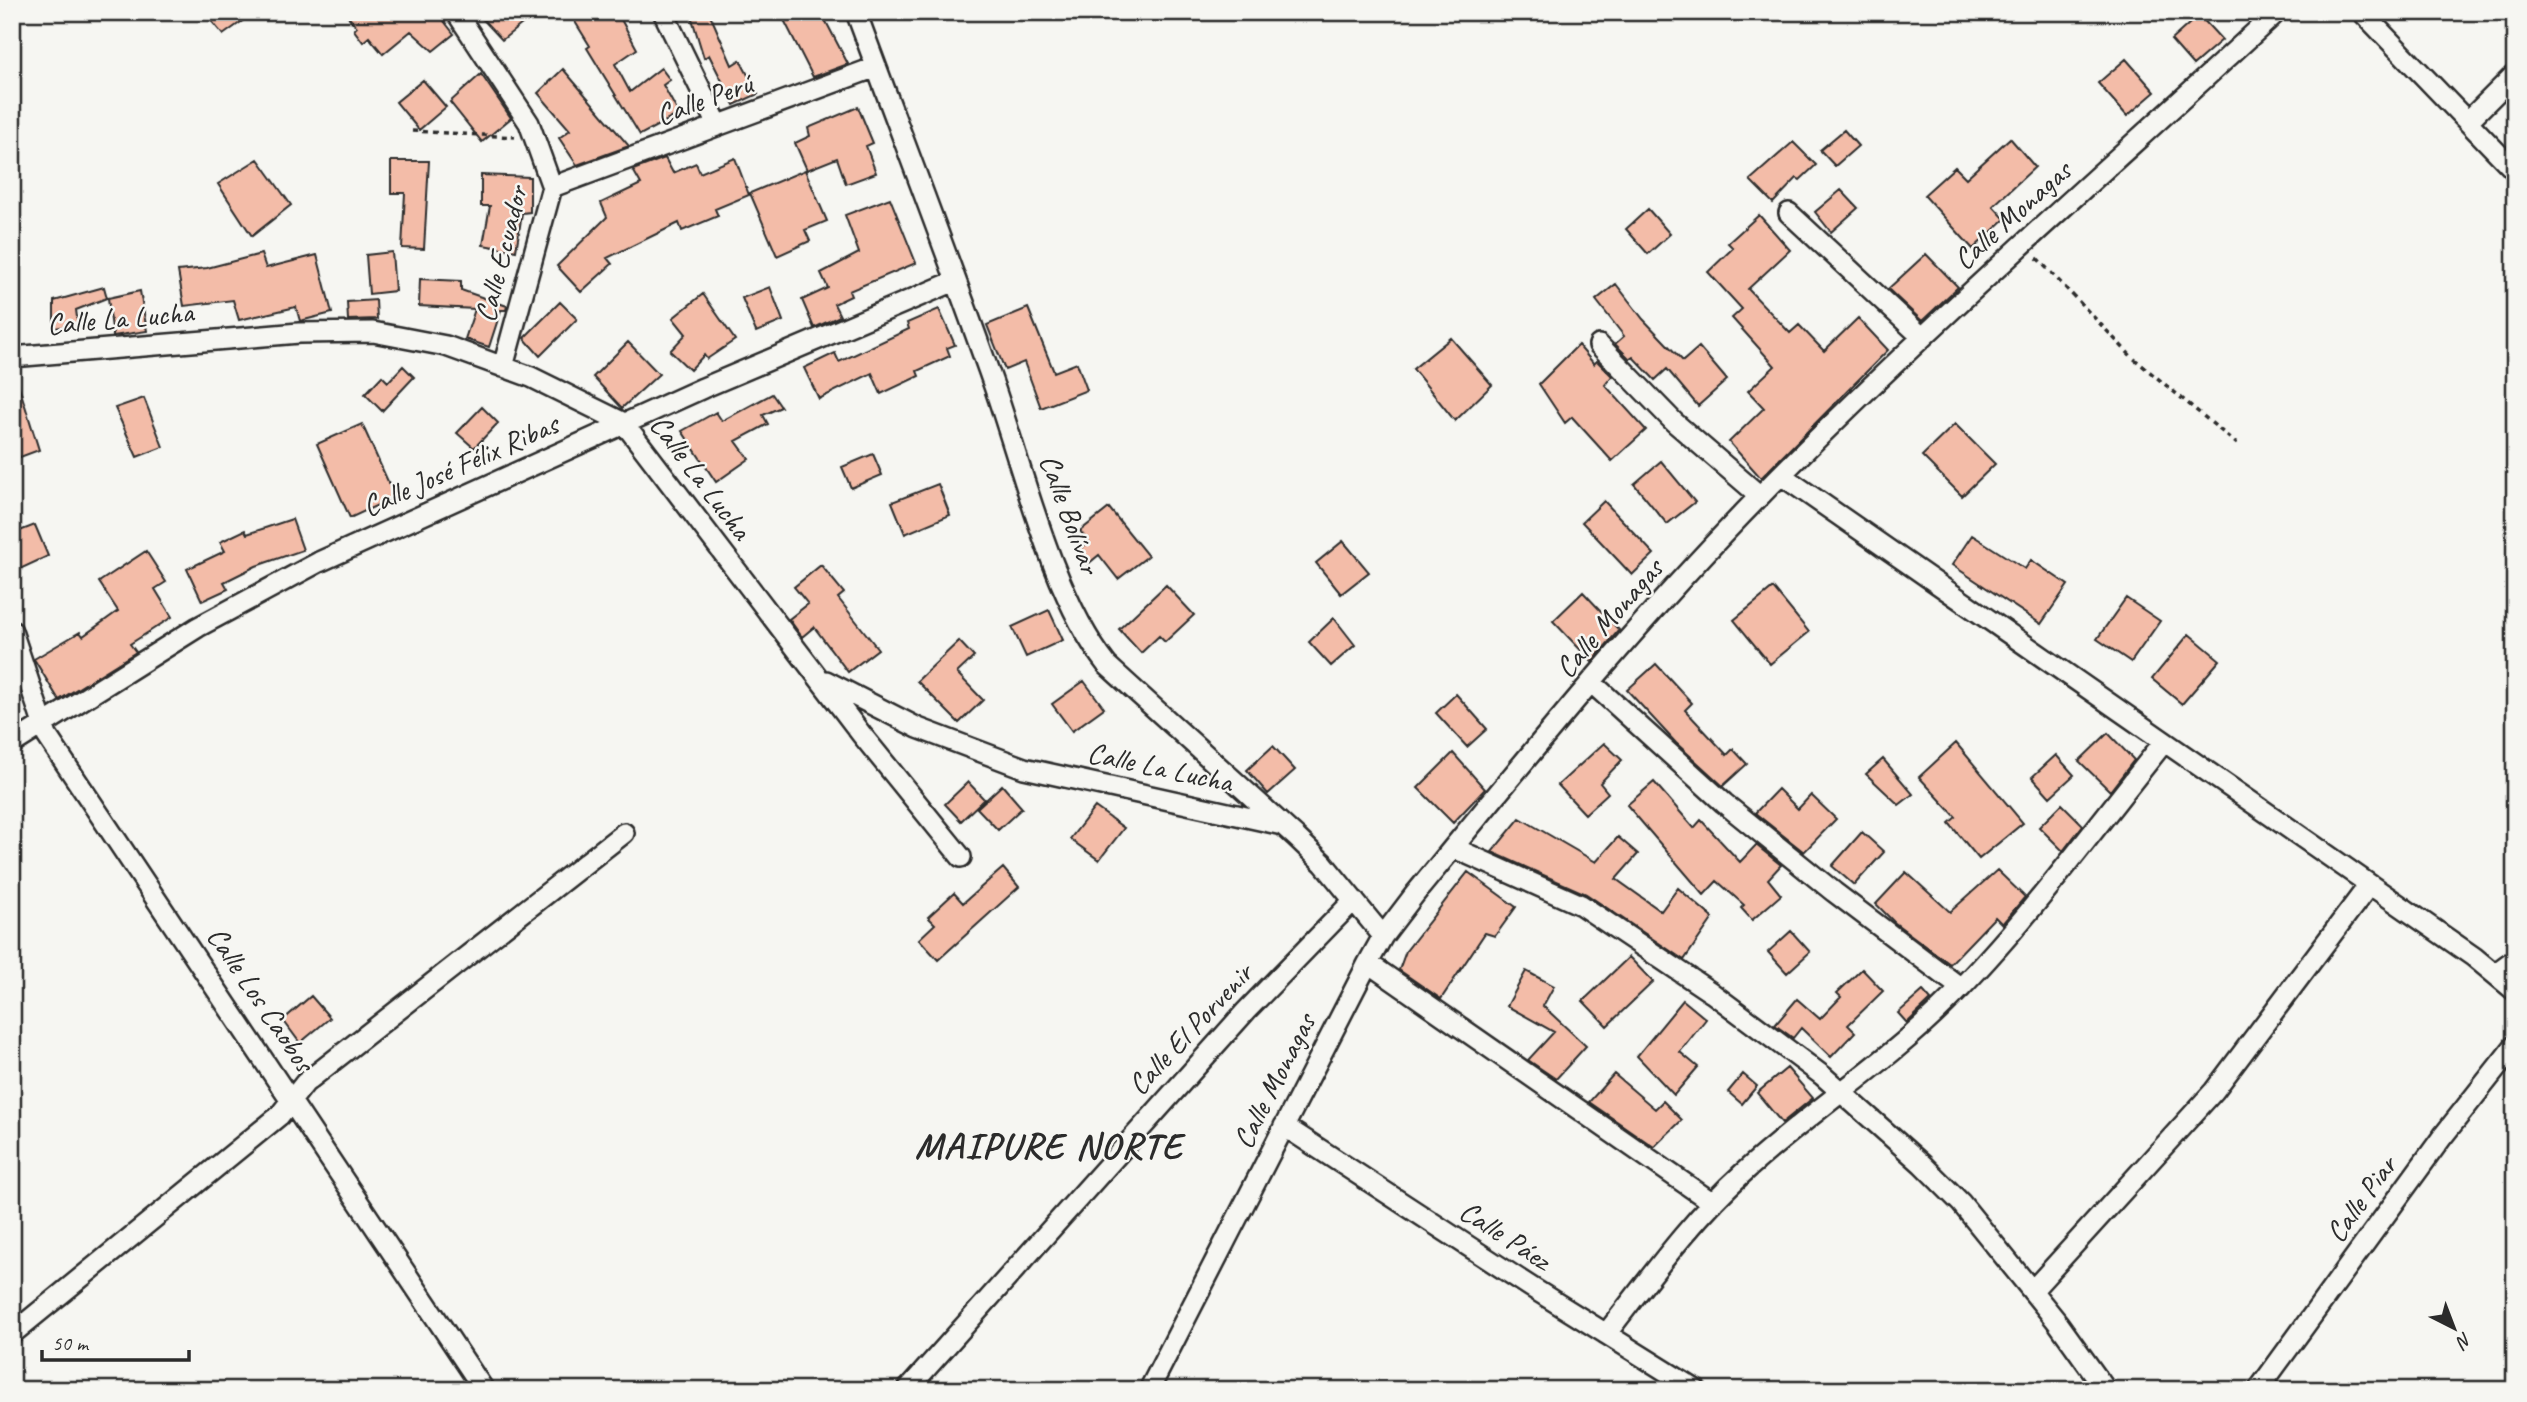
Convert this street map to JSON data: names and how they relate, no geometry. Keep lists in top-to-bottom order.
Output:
{
  "streets": {
    "street": [
      "Calle Perú",
      "Calle Monagas",
      "Calle Ecuador",
      "Calle La Lucha",
      "Calle José Félix Ribas",
      "Calle Bolívar",
      "Calle Los Caobos",
      "Calle El Porvenir",
      "Calle Piar",
      "Calle Páez"
    ]
  },
  "crossings": [
    ["Calle Perú", "Calle Ecuador"],
    ["Calle Perú", "Calle Bolívar"],
    ["Calle Monagas", "Calle Bolívar"],
    ["Calle Monagas", "Calle Páez"],
    ["Calle Ecuador", "Calle La Lucha"],
    ["Calle La Lucha", "Calle José Félix Ribas"],
    ["Calle La Lucha", "Calle Bolívar"],
    ["Calle José Félix Ribas", "Calle Bolívar"],
    ["Calle José Félix Ribas", "Calle Los Caobos"],
    ["Calle Bolívar", "Calle El Porvenir"]
  ],
  "districts": ["MAIPURE NORTE"],
  "scale_bar": "50 m",
  "north": "bottom right"
}
